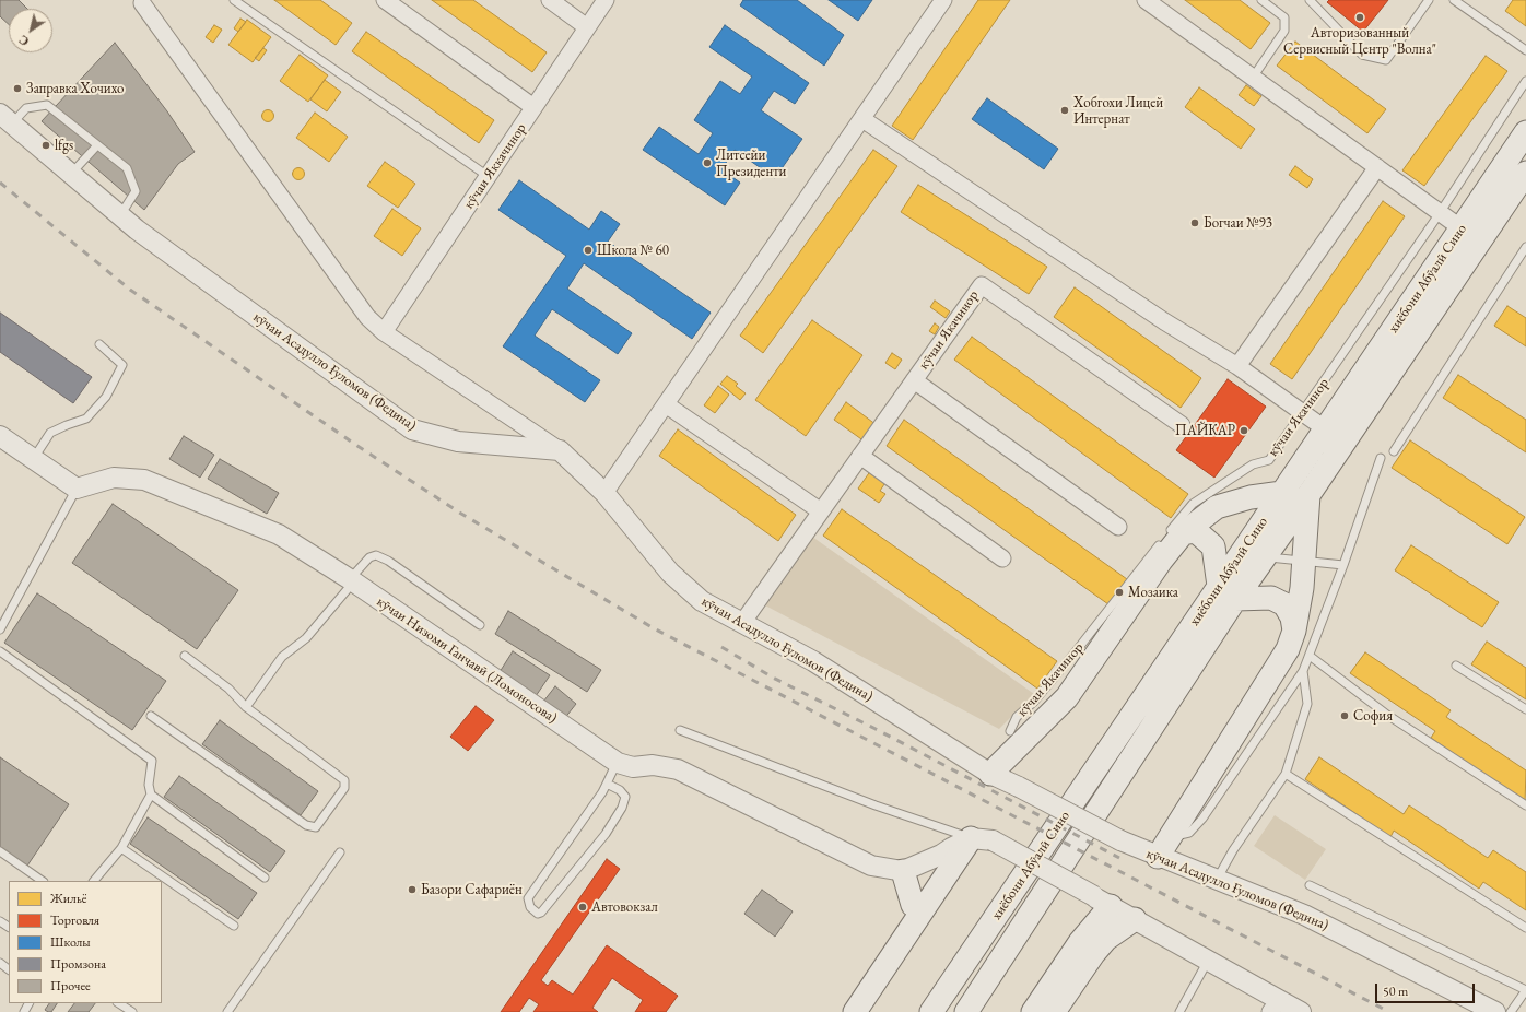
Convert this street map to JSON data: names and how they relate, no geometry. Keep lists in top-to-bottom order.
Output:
{
  "streets": {
    "main road": ["хиёбони Абӯалӣ Сино"],
    "street": [
      "кӯчаи Яккачинор",
      "кӯчаи Якачинор",
      "кӯчаи Асадулло Ғуломов (Федина)",
      "кӯчаи Низоми Ганҷавӣ (Ломоносова)"
    ]
  },
  "crossings": [
    ["кӯчаи Якачинор", "кӯчаи Асадулло Ғуломов (Федина)"]
  ],
  "places": [
    "Авторизованный Сервисный Центр \"Волна\"",
    "Заправка Хочихо",
    "Хобгохи Лицей Интернат",
    "lfgs",
    "Литсейи Президенти",
    "Богчаи №93",
    "Школа № 60",
    "ПАЙКАР",
    "Мозаика",
    "София",
    "Базори Сафариён",
    "Автовокзал"
  ],
  "legend": [
    "Жильё",
    "Торговля",
    "Школы",
    "Промзона",
    "Прочее"
  ],
  "scale_bar": "50 m",
  "north": "bottom left"
}
